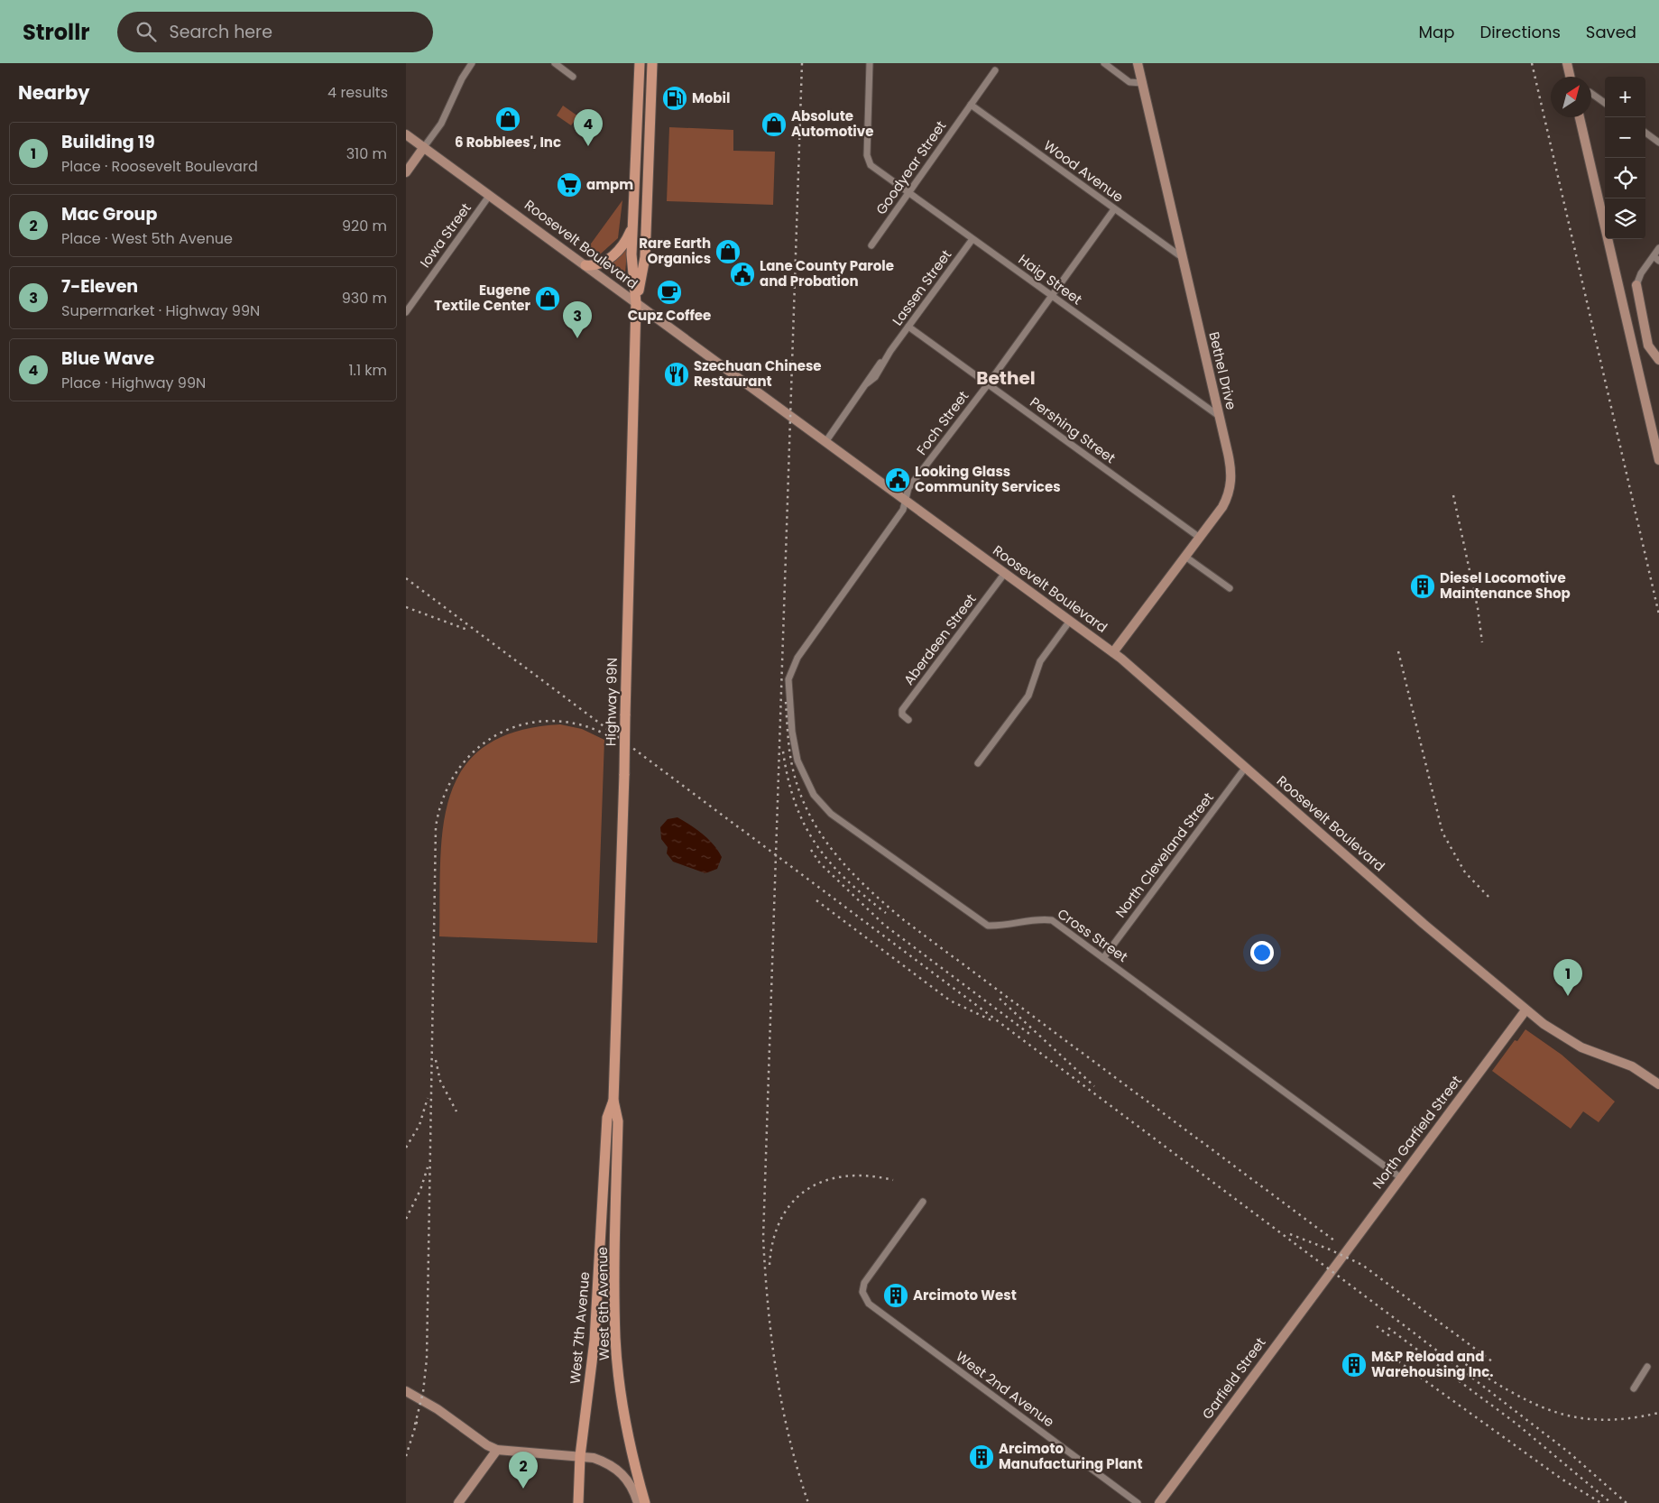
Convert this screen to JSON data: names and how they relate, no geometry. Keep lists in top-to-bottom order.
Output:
{
  "streets": {
    "main road": [
      "Roosevelt Boulevard",
      "Bethel Drive",
      "Highway 99N",
      "North Garfield Street",
      "West 6th Avenue",
      "West 7th Avenue",
      "Garfield Street"
    ],
    "street": [
      "Goodyear Street",
      "Wood Avenue",
      "Iowa Street",
      "Haig Street",
      "Lassen Street",
      "Foch Street",
      "Pershing Street",
      "Aberdeen Street",
      "North Cleveland Street",
      "Cross Street",
      "West 2nd Avenue"
    ]
  },
  "crossings": [
    ["Goodyear Street", "Wood Avenue"],
    ["Goodyear Street", "Haig Street"],
    ["Wood Avenue", "Bethel Drive"],
    ["Wood Avenue", "Foch Street"],
    ["Iowa Street", "Roosevelt Boulevard"],
    ["Roosevelt Boulevard", "Lassen Street"],
    ["Roosevelt Boulevard", "Bethel Drive"],
    ["Roosevelt Boulevard", "Foch Street"],
    ["Roosevelt Boulevard", "Aberdeen Street"],
    ["Roosevelt Boulevard", "Highway 99N"],
    ["Roosevelt Boulevard", "North Cleveland Street"],
    ["Roosevelt Boulevard", "North Garfield Street"],
    ["Haig Street", "Lassen Street"],
    ["Haig Street", "Bethel Drive"],
    ["Haig Street", "Foch Street"],
    ["Lassen Street", "Pershing Street"],
    ["Bethel Drive", "Pershing Street"],
    ["Foch Street", "Pershing Street"],
    ["Foch Street", "Cross Street"],
    ["Highway 99N", "West 6th Avenue"],
    ["Highway 99N", "West 7th Avenue"],
    ["North Cleveland Street", "Cross Street"],
    ["Cross Street", "North Garfield Street"],
    ["North Garfield Street", "Garfield Street"],
    ["West 6th Avenue", "West 7th Avenue"]
  ],
  "districts": ["Bethel"],
  "places": {
    "fuel station": ["Mobil"],
    "shop": [
      "6 Robblees', Inc",
      "Absolute Automotive",
      "Rare Earth Organics",
      "Eugene Textile Center"
    ],
    "supermarket": ["ampm"],
    "public building": ["Lane County Parole and Probation", "Looking Glass Community Services"],
    "cafe": ["Cupz Coffee"],
    "restaurant": ["Szechuan Chinese Restaurant"],
    "building": [
      "Diesel Locomotive Maintenance Shop",
      "Arcimoto West",
      "M&P Reload and Warehousing Inc.",
      "Arcimoto Manufacturing Plant"
    ]
  },
  "north": "top right",
  "page": {
    "header": "Strollr",
    "search": "Search here",
    "nav": ["Map", "Directions", "Saved"],
    "heading": ["Nearby", "4 results"],
    "map_buttons": ["+", "−"],
    "pins": [
      "4",
      "3",
      "1",
      "2"
    ],
    "list": [
      {
        "mark": "1",
        "name": "Building 19",
        "note": "Place · Roosevelt Boulevard",
        "value": "310 m"
      },
      {
        "mark": "2",
        "name": "Mac Group",
        "note": "Place · West 5th Avenue",
        "value": "920 m"
      },
      {
        "mark": "3",
        "name": "7-Eleven",
        "note": "Supermarket · Highway 99N",
        "value": "930 m"
      },
      {
        "mark": "4",
        "name": "Blue Wave",
        "note": "Place · Highway 99N",
        "value": "1.1 km"
      }
    ]
  }
}
